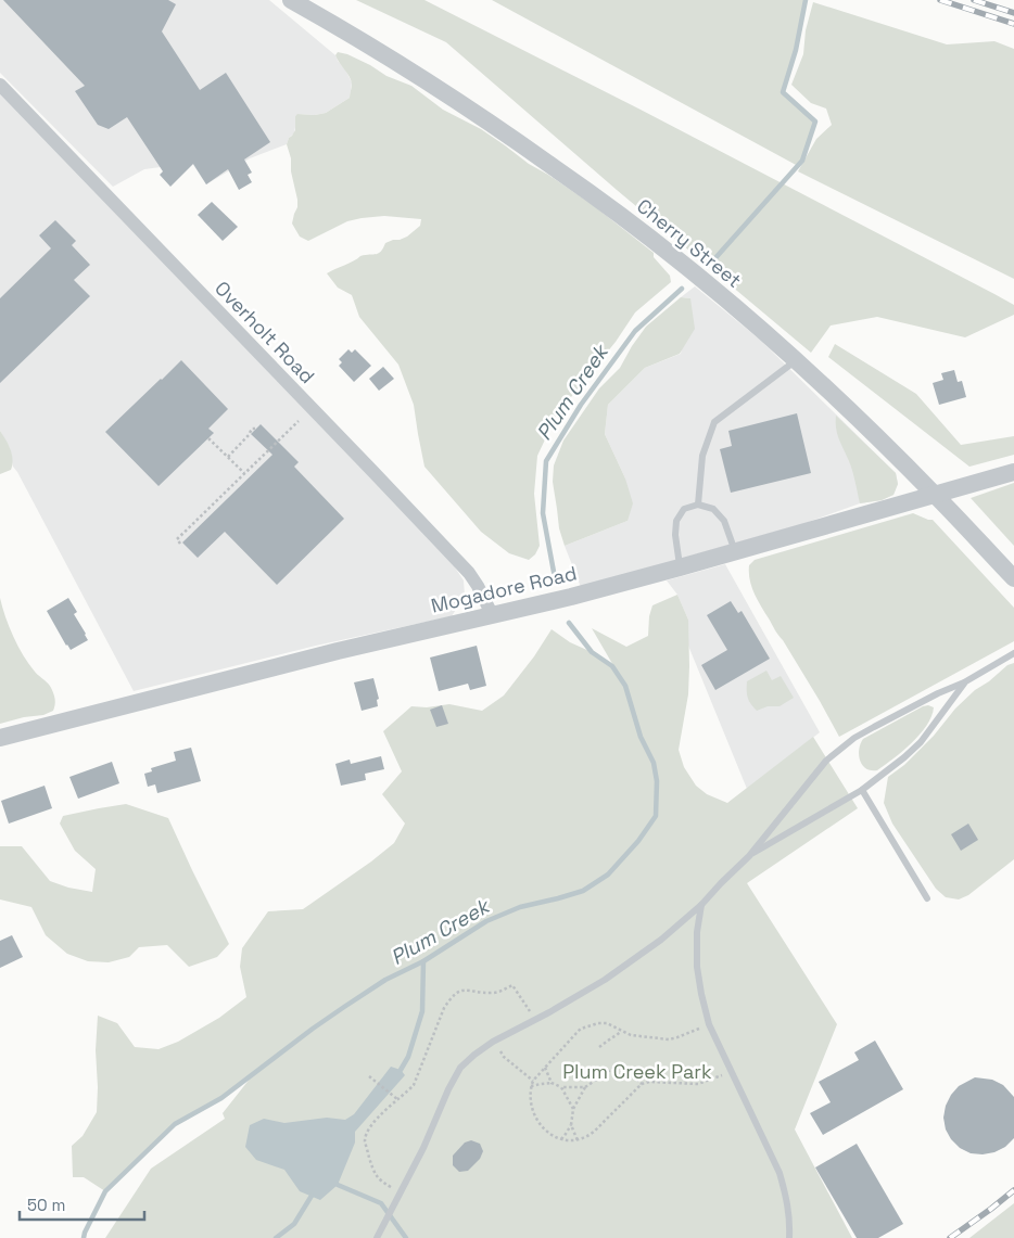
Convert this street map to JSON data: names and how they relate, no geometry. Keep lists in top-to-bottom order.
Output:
{
  "streets": {
    "street": ["Cherry Street", "Overholt Road", "Mogadore Road"]
  },
  "crossings": [
    ["Cherry Street", "Mogadore Road"],
    ["Overholt Road", "Mogadore Road"]
  ],
  "water": ["Plum Creek"],
  "parks": ["Plum Creek Park"],
  "scale_bar": "50 m"
}
